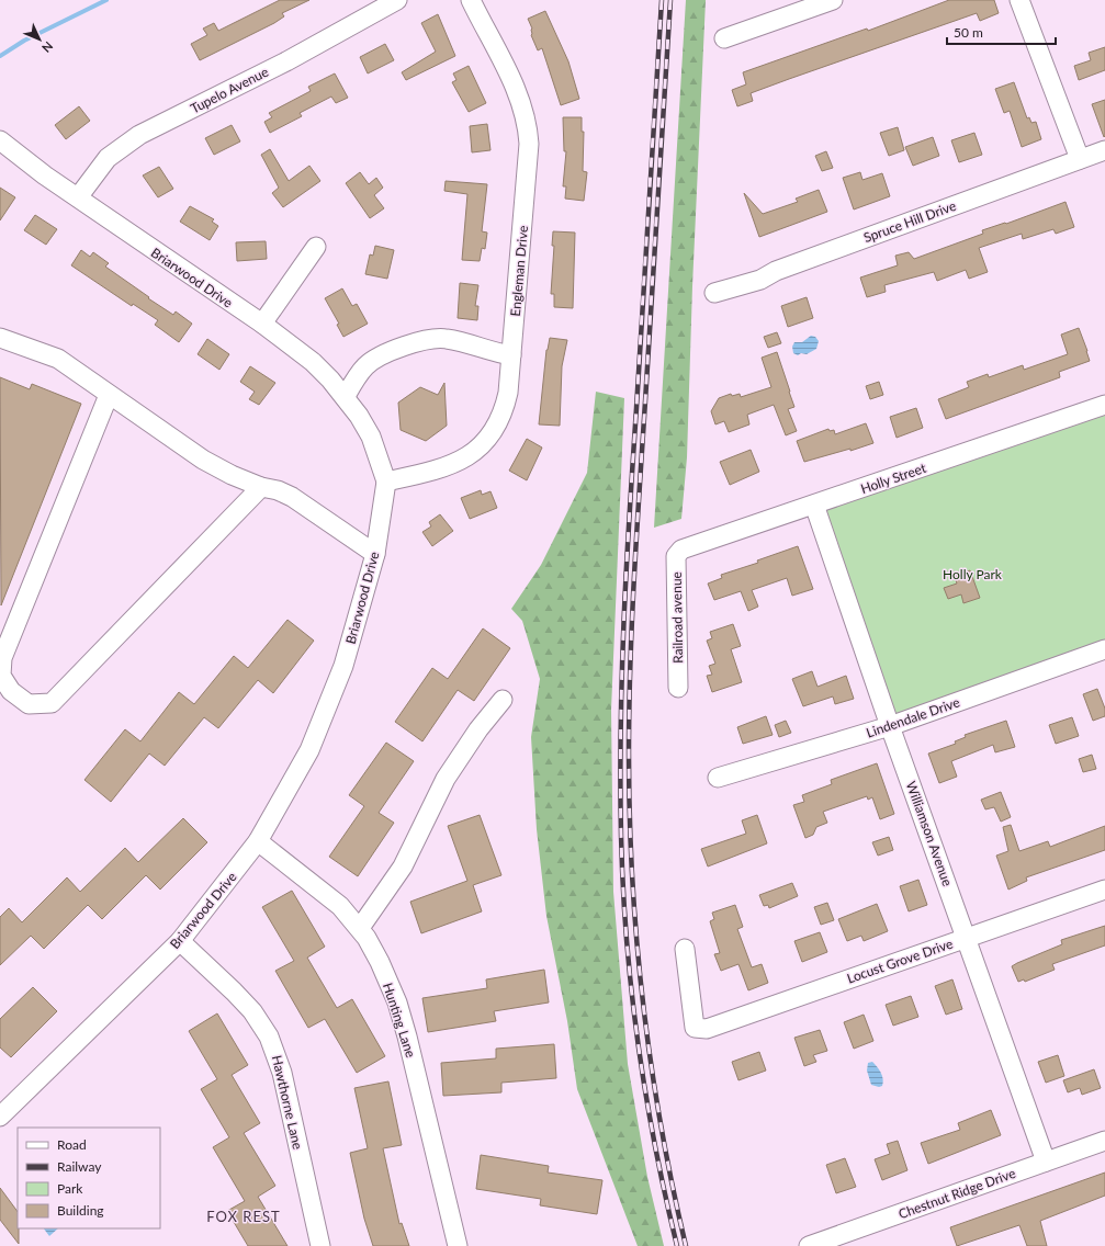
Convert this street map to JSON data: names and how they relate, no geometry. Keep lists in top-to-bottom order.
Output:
{
  "streets": {
    "street": [
      "Tupelo Avenue",
      "Spruce Hill Drive",
      "Engleman Drive",
      "Briarwood Drive",
      "Holly Street",
      "Railroad avenue",
      "Lindendale Drive",
      "Williamson Avenue",
      "Locust Grove Drive",
      "Hunting Lane",
      "Hawthorne Lane",
      "Chestnut Ridge Drive"
    ]
  },
  "crossings": [
    ["Tupelo Avenue", "Briarwood Drive"],
    ["Engleman Drive", "Briarwood Drive"],
    ["Briarwood Drive", "Hunting Lane"],
    ["Briarwood Drive", "Hawthorne Lane"],
    ["Holly Street", "Railroad avenue"],
    ["Holly Street", "Williamson Avenue"],
    ["Lindendale Drive", "Williamson Avenue"],
    ["Williamson Avenue", "Locust Grove Drive"],
    ["Williamson Avenue", "Chestnut Ridge Drive"]
  ],
  "districts": ["FOX REST"],
  "parks": ["Holly Park"],
  "legend": [
    "Road",
    "Railway",
    "Park",
    "Building"
  ],
  "scale_bar": "50 m",
  "north": "bottom right"
}
